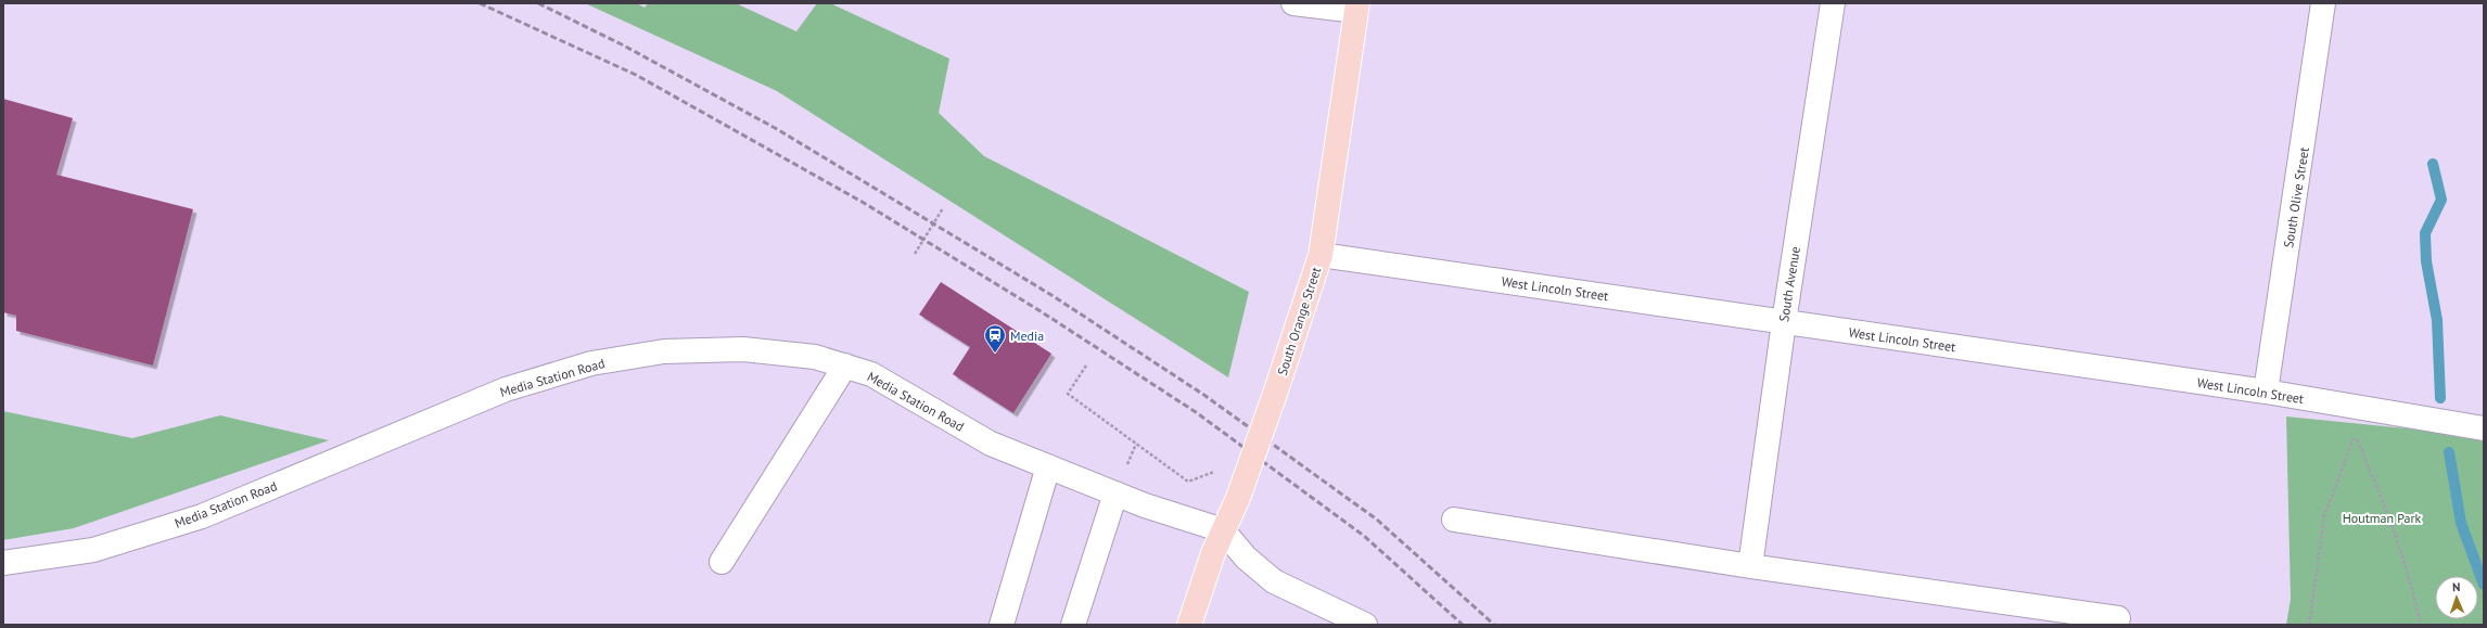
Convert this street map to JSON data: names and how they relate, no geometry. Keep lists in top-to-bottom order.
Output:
{
  "streets": {
    "main road": ["South Orange Street"],
    "street": [
      "South Olive Street",
      "South Avenue",
      "West Lincoln Street",
      "Media Station Road"
    ]
  },
  "crossings": [
    ["South Olive Street", "West Lincoln Street"],
    ["South Avenue", "West Lincoln Street"],
    ["West Lincoln Street", "South Orange Street"],
    ["South Orange Street", "Media Station Road"]
  ],
  "parks": ["Houtman Park"],
  "places": {
    "station": ["Media"]
  },
  "north": "top"
}
